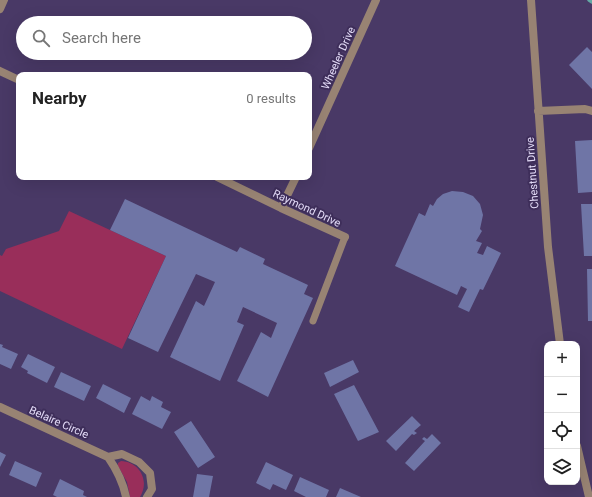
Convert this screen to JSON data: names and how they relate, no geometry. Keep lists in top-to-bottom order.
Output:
{
  "streets": {
    "street": [
      "Wheeler Drive",
      "Chestnut Drive",
      "Raymond Drive",
      "Belaire Circle"
    ]
  },
  "page": {
    "search": "Search here",
    "heading": ["Nearby", "0 results"],
    "map_buttons": ["+", "−"]
  }
}
